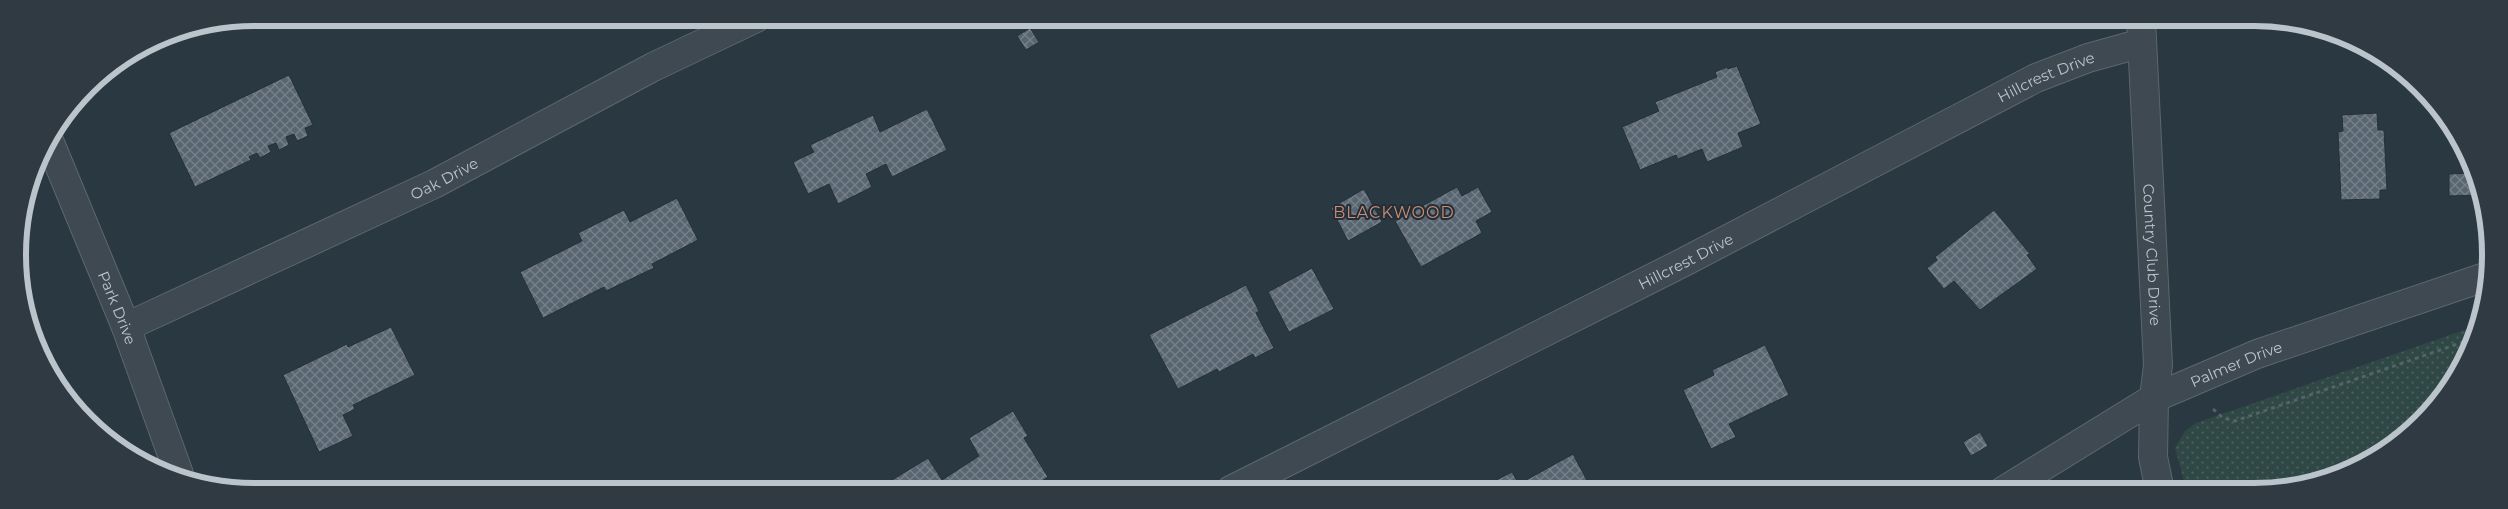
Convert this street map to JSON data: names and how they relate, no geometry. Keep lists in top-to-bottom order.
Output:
{
  "streets": {
    "street": [
      "Hillcrest Drive",
      "Oak Drive",
      "Country Club Drive",
      "Park Drive",
      "Palmer Drive"
    ]
  },
  "crossings": [
    ["Hillcrest Drive", "Country Club Drive"],
    ["Oak Drive", "Park Drive"],
    ["Country Club Drive", "Palmer Drive"]
  ],
  "districts": ["BLACKWOOD"]
}
